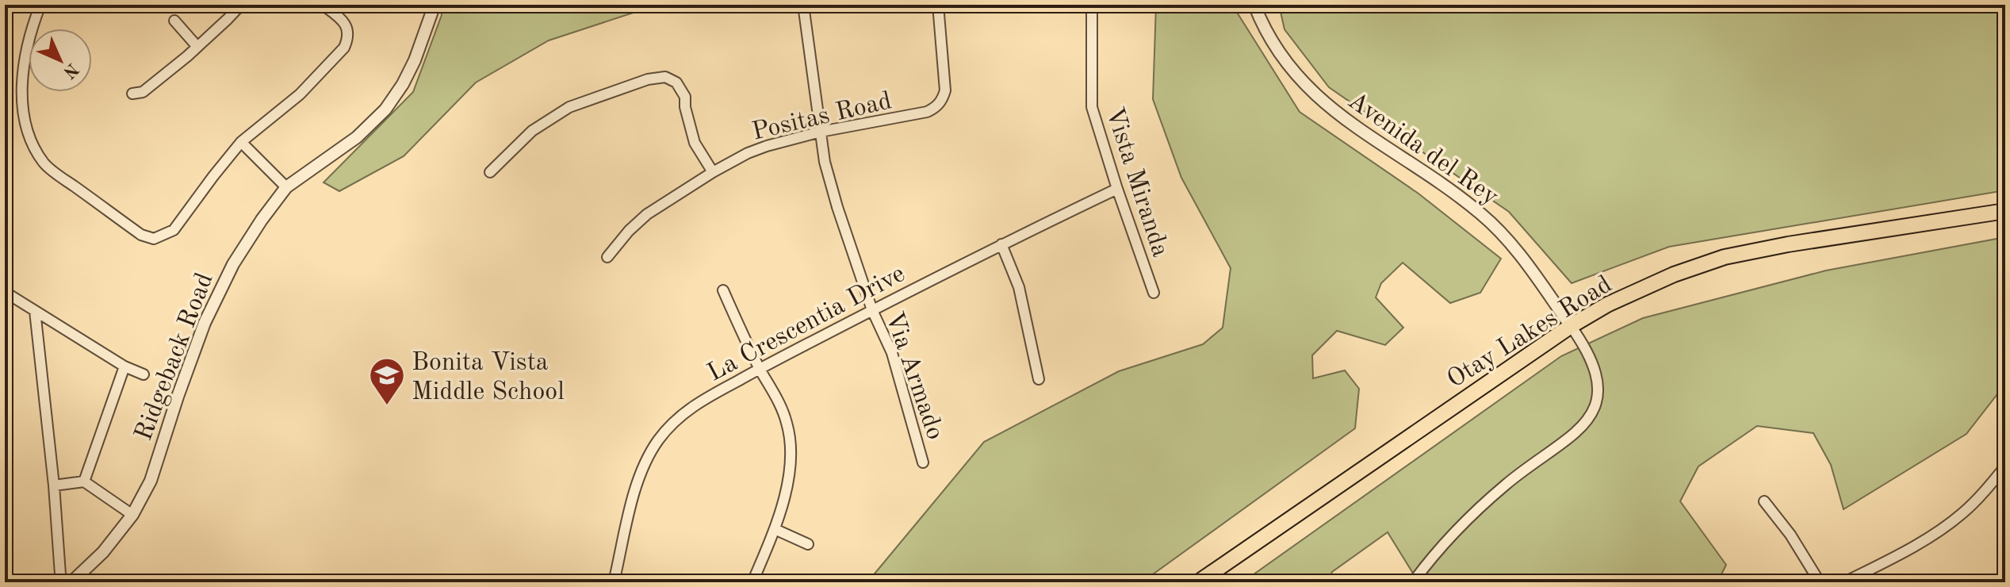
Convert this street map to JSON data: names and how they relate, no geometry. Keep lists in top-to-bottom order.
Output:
{
  "streets": {
    "main road": ["Otay Lakes Road"],
    "street": [
      "Positas Road",
      "Avenida del Rey",
      "Vista Miranda",
      "La Crescentia Drive",
      "Ridgeback Road",
      "Via Armado"
    ]
  },
  "crossings": [
    ["Positas Road", "Via Armado"],
    ["Avenida del Rey", "Otay Lakes Road"],
    ["Vista Miranda", "La Crescentia Drive"],
    ["La Crescentia Drive", "Via Armado"]
  ],
  "places": {
    "school or university": ["Bonita Vista Middle School"]
  },
  "north": "bottom right"
}
